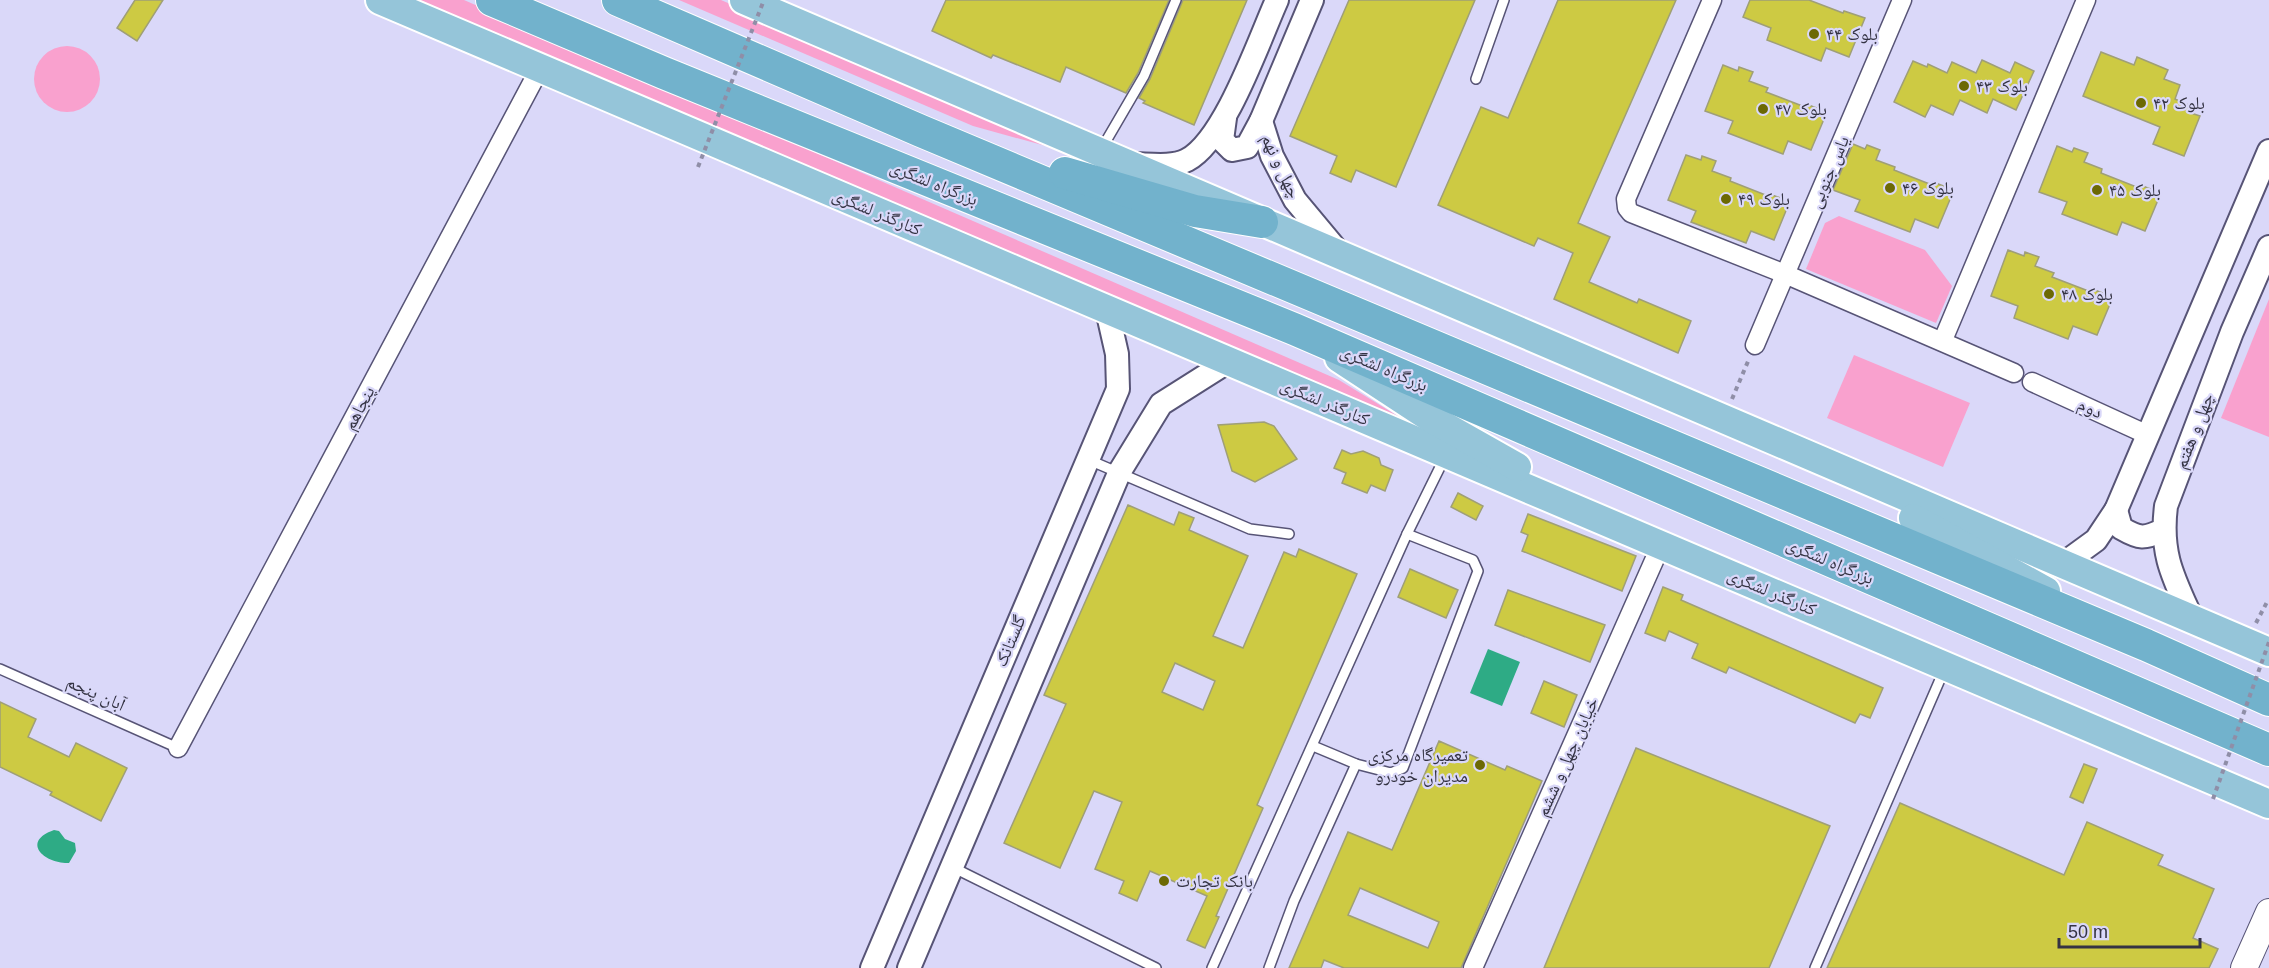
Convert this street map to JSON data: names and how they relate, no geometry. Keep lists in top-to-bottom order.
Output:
{
  "streets": {
    "highway": ["بزرگراه لشگری"],
    "main road": ["کنارگذر لشگری"],
    "street": [
      "چهل و نهم",
      "یاس جنوبی",
      "پنجاهم",
      "دوم",
      "چهل و هفتم",
      "گلستانک",
      "خیابان چهل و ششم"
    ],
    "lane": ["آبان پنجم"]
  },
  "crossings": [
    ["کنارگذر لشگری", "پنجاهم"],
    ["کنارگذر لشگری", "گلستانک"],
    ["کنارگذر لشگری", "خیابان چهل و ششم"],
    ["پنجاهم", "آبان پنجم"]
  ],
  "places": [
    "بلوک ۴۴",
    "بلوک ۴۳",
    "بلوک ۴۲",
    "بلوک ۴۷",
    "بلوک ۴۶",
    "بلوک ۴۵",
    "بلوک ۴۹",
    "بلوک ۴۸",
    "تعمیرگاه مرکزی مدیران خودرو",
    "بانک تجارت"
  ],
  "scale_bar": "50 m"
}
